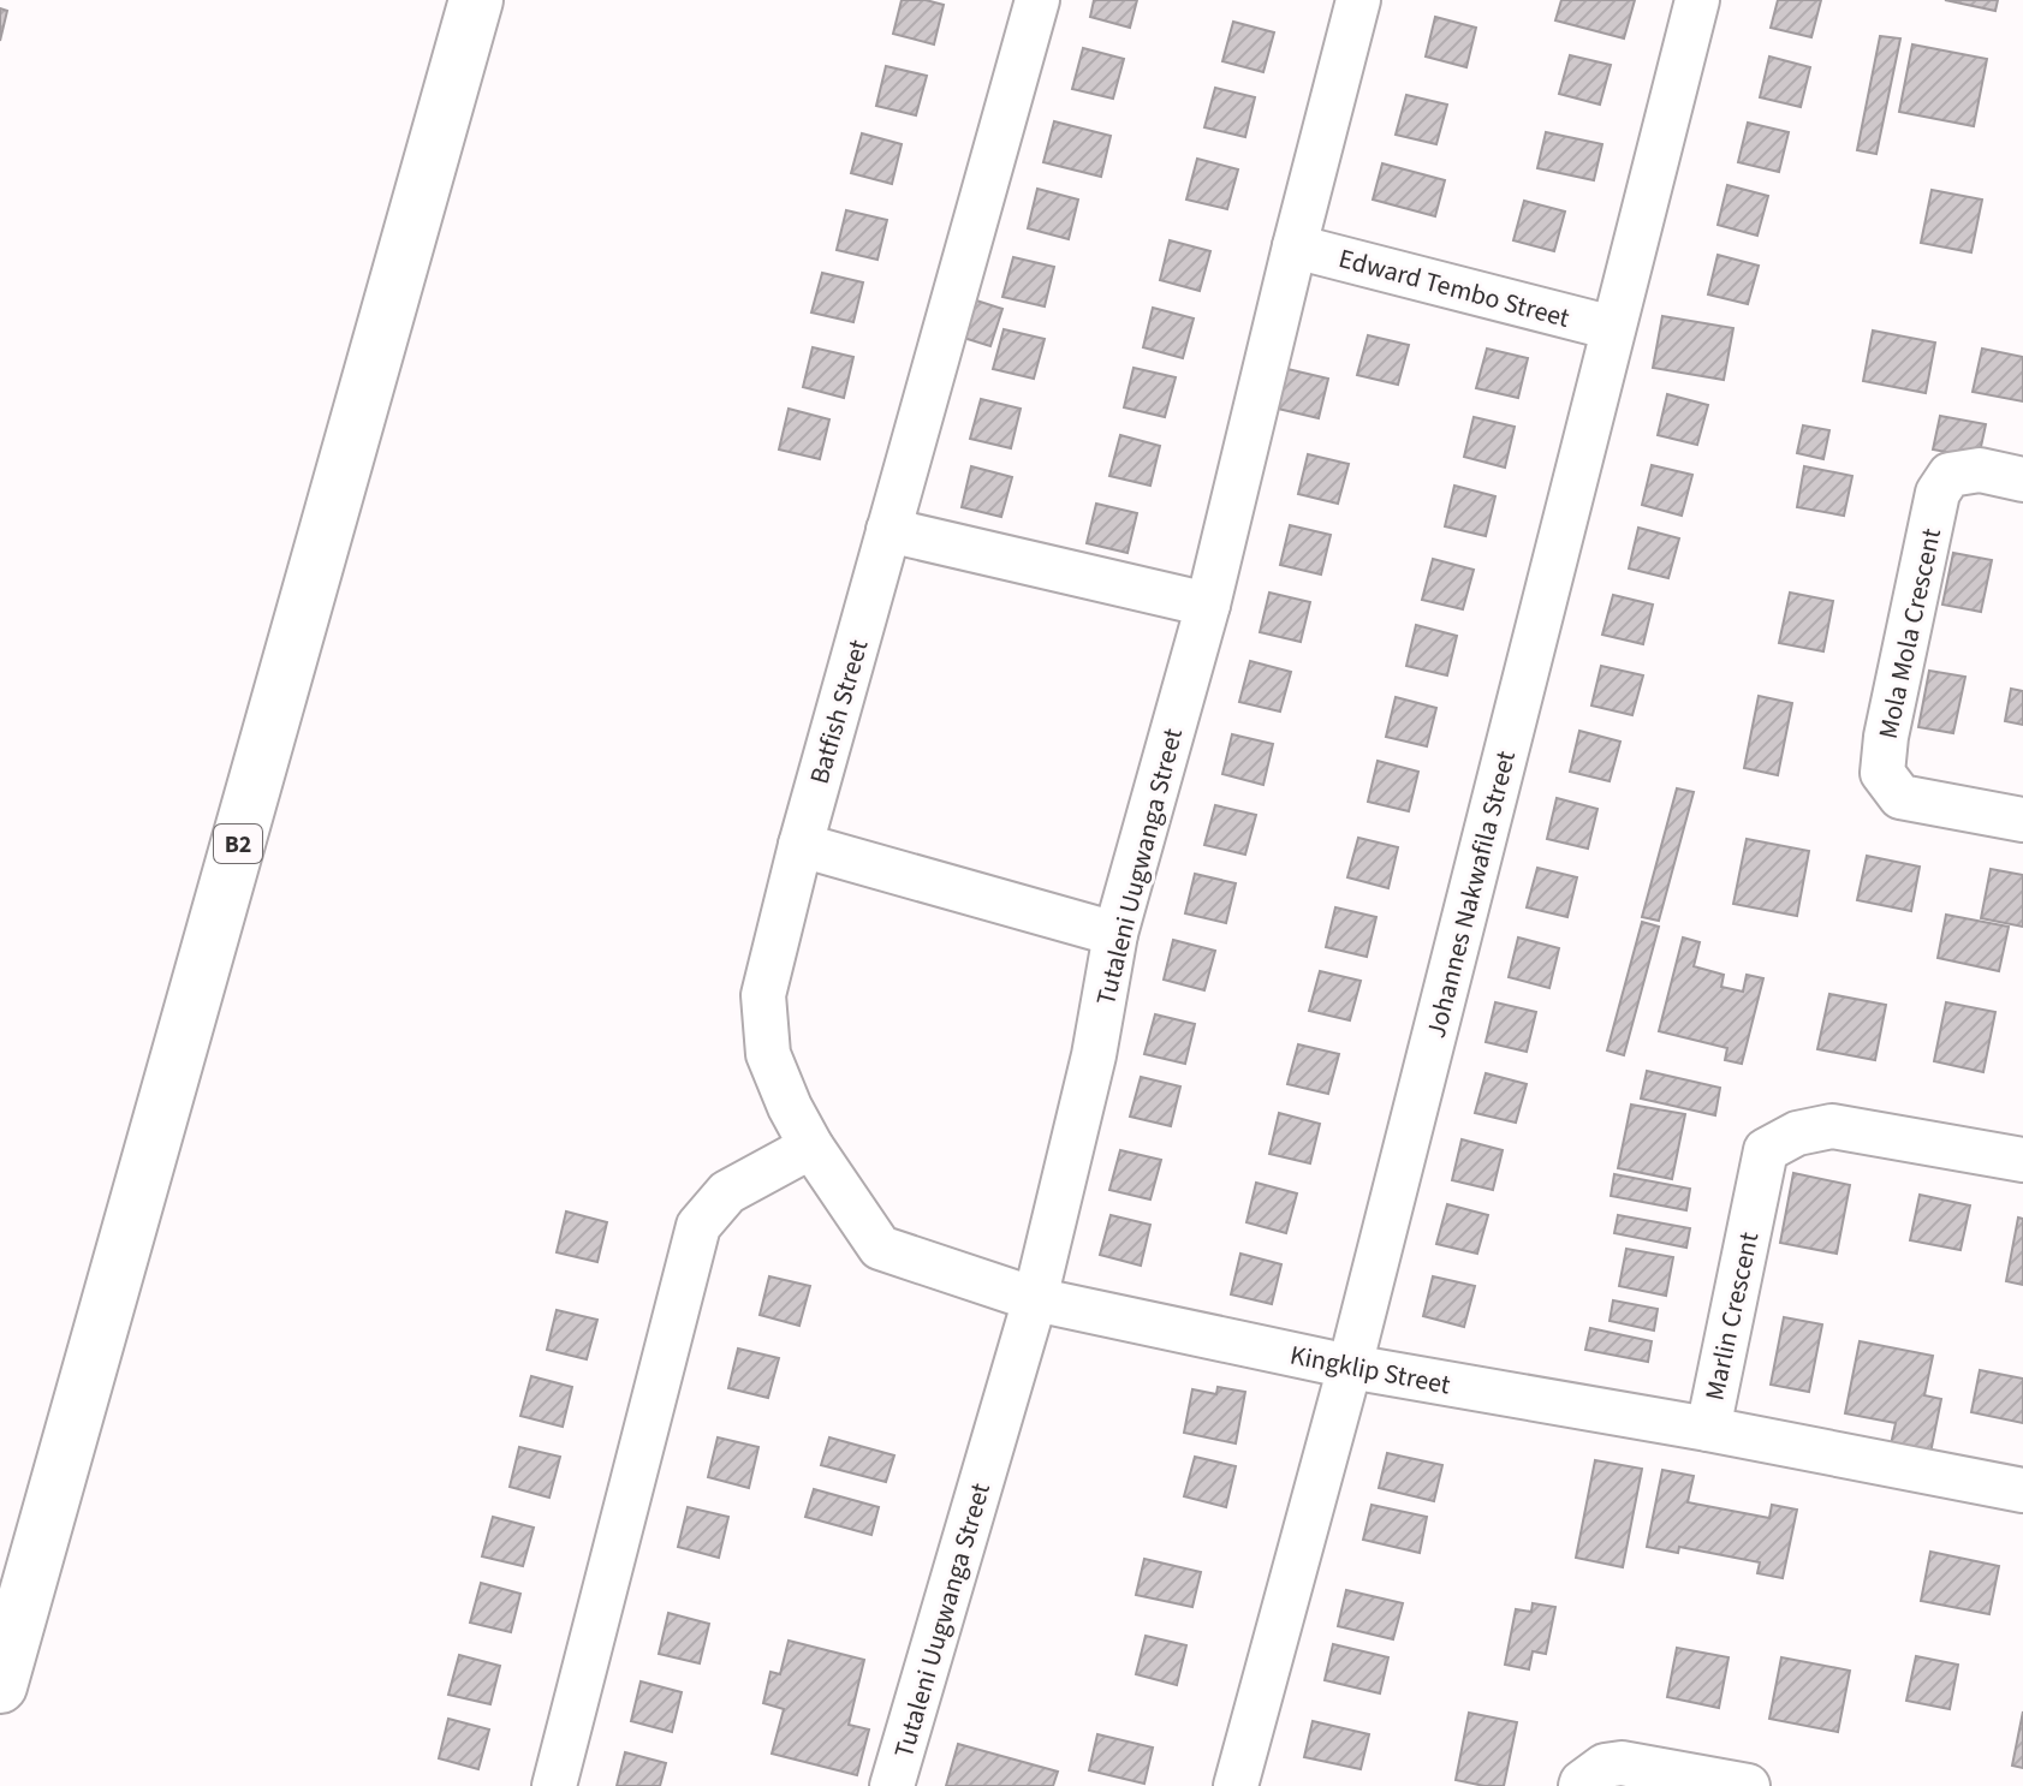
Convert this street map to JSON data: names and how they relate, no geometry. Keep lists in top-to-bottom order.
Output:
{
  "streets": {
    "highway": ["B2"],
    "street": [
      "Edward Tembo Street",
      "Mola Mola Crescent",
      "Batfish Street",
      "Tutaleni Uugwanga Street",
      "Johannes Nakwafila Street",
      "Marlin Crescent",
      "Kingklip Street"
    ]
  },
  "crossings": [
    ["Edward Tembo Street", "Tutaleni Uugwanga Street"],
    ["Edward Tembo Street", "Johannes Nakwafila Street"],
    ["Batfish Street", "Tutaleni Uugwanga Street"],
    ["Batfish Street", "Kingklip Street"],
    ["Tutaleni Uugwanga Street", "Kingklip Street"],
    ["Johannes Nakwafila Street", "Kingklip Street"],
    ["Marlin Crescent", "Kingklip Street"]
  ]
}
